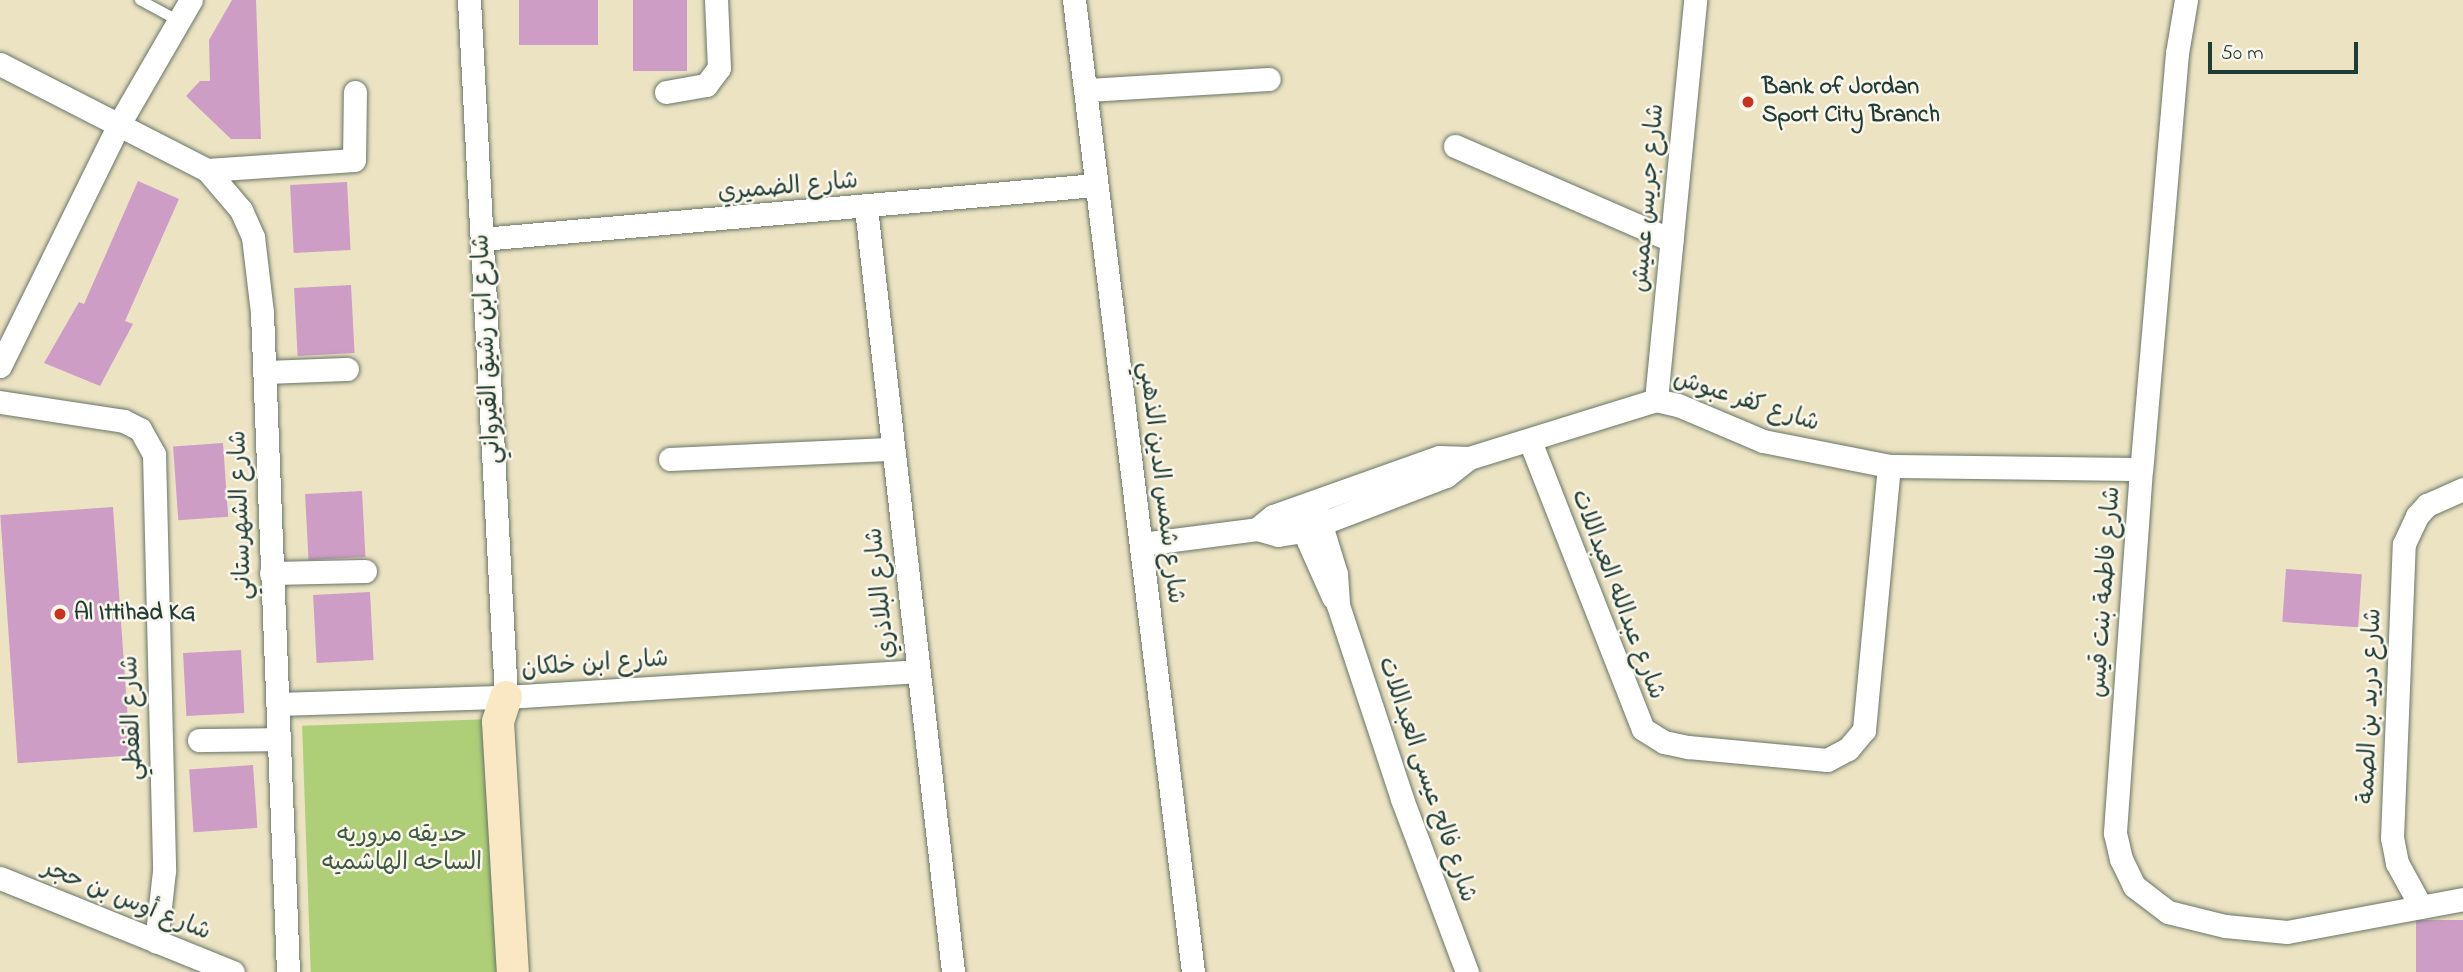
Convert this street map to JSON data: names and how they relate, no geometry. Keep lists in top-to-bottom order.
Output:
{
  "streets": {
    "main road": ["شارع ابن رشيق القيرواني"],
    "street": [
      "شارع الضميري",
      "شارع جريس عميش",
      "شارع كفر عبوش",
      "شارع شمس الدين الذهبي",
      "شارع الشهرستاني",
      "شارع فاطمة بنت قيس",
      "شارع البلاذري",
      "شارع عبدالله العبداللات",
      "شارع ابن خلكان",
      "شارع دريد بن الصمة",
      "شارع القفطي",
      "شارع فالح عيسى العبداللات",
      "شارع أوس بن حجر"
    ]
  },
  "crossings": [
    ["شارع الضميري", "شارع ابن رشيق القيرواني"],
    ["شارع الضميري", "شارع شمس الدين الذهبي"],
    ["شارع الضميري", "شارع البلاذري"],
    ["شارع جريس عميش", "شارع كفر عبوش"],
    ["شارع ابن رشيق القيرواني", "شارع ابن خلكان"],
    ["شارع كفر عبوش", "شارع شمس الدين الذهبي"],
    ["شارع كفر عبوش", "شارع فاطمة بنت قيس"],
    ["شارع كفر عبوش", "شارع عبدالله العبداللات"],
    ["شارع كفر عبوش", "شارع فالح عيسى العبداللات"],
    ["شارع الشهرستاني", "شارع ابن خلكان"],
    ["شارع فاطمة بنت قيس", "شارع دريد بن الصمة"],
    ["شارع البلاذري", "شارع ابن خلكان"],
    ["شارع القفطي", "شارع أوس بن حجر"]
  ],
  "parks": ["حديقه مروريه الساحه الهاشميه"],
  "places": ["Bank of Jordan Sport City Branch", "Al Ittihad KG"],
  "scale_bar": "50 m"
}
